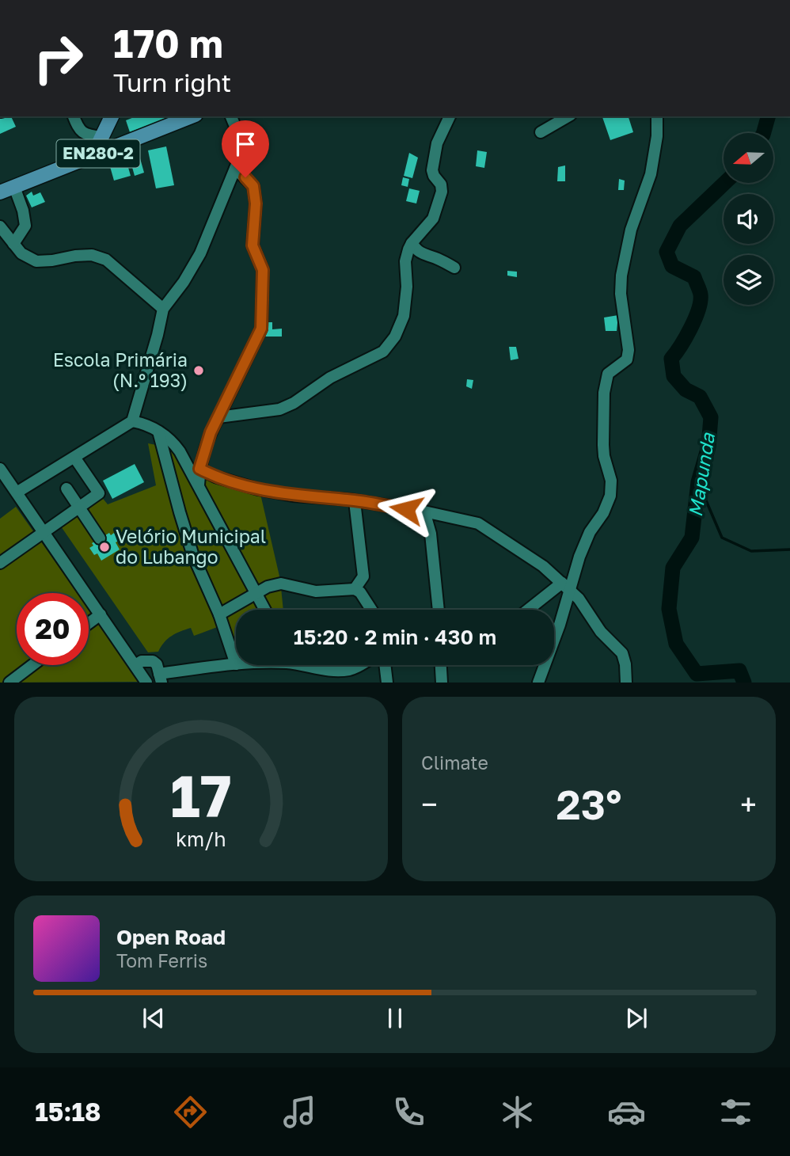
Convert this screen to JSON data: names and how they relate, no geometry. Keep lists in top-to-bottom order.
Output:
{
  "streets": {
    "main road": ["EN280-2"]
  },
  "water": ["Mapunda"],
  "places": ["Escola Primária (N.º 193)", "Velório Municipal do Lubango"],
  "north": "left",
  "page": {
    "turn": ["170 m", "Turn right"],
    "limit": "20",
    "trip": "15:20 · 2 min · 430 m",
    "tile": "Climate",
    "heat": ["−", "23°", "+"],
    "song": ["Open Road", "Tom Ferris"],
    "tabs": "15:18",
    "gauge": ["17", "km/h"]
  }
}
